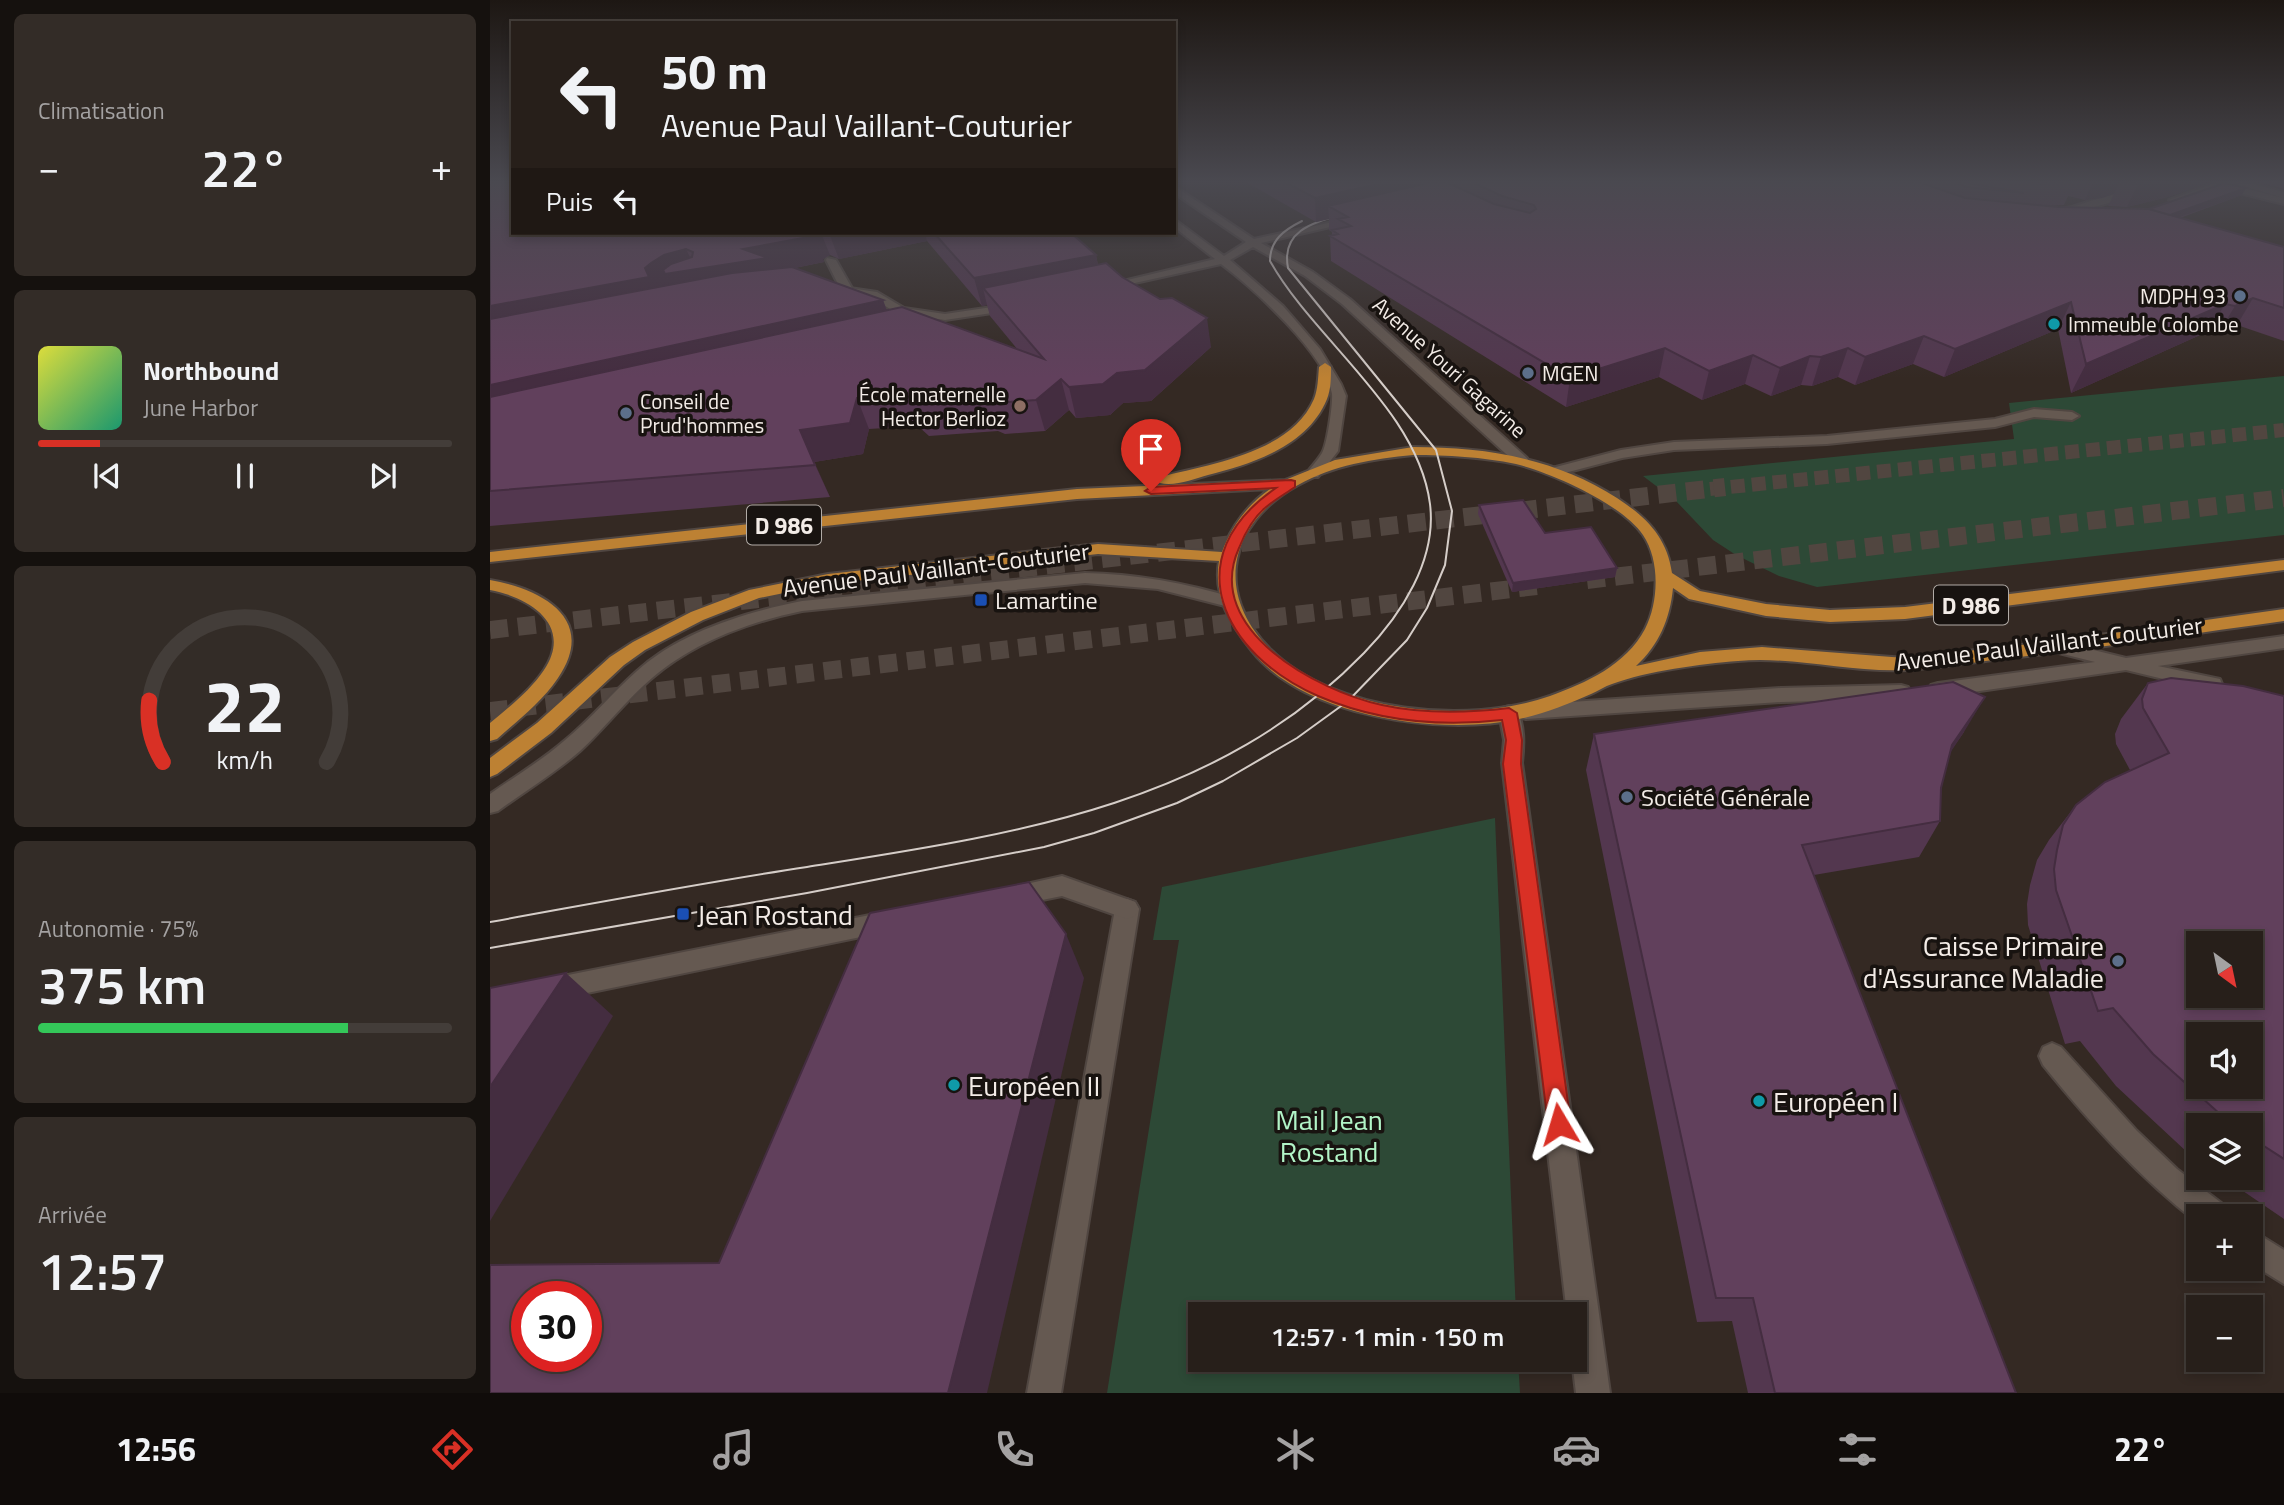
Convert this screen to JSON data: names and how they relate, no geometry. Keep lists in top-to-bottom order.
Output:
{
  "streets": {
    "main road": ["D 986", "Avenue Paul Vaillant-Couturier"],
    "street": ["Avenue Youri Gagarine"]
  },
  "crossings": [
    ["Avenue Youri Gagarine", "Avenue Paul Vaillant-Couturier"]
  ],
  "parks": ["Mail Jean Rostand"],
  "places": {
    "other": [
      "MDPH 93",
      "Immeuble Colombe",
      "MGEN",
      "École maternelle Hector Berlioz",
      "Conseil de Prud'hommes",
      "Société Générale",
      "Caisse Primaire d'Assurance Maladie",
      "Européen II",
      "Européen I"
    ],
    "transit": ["Lamartine", "Jean Rostand"]
  },
  "north": "bottom right",
  "page": {
    "tile": [
      "Climatisation",
      ["Autonomie · 75%", "375 km"],
      ["Arrivée", "12:57"]
    ],
    "turn": ["50 m", "Avenue Paul Vaillant-Couturier"],
    "heat": ["−", "22°", "+"],
    "then": "Puis",
    "song": ["Northbound", "June Harbor"],
    "map_buttons": ["+", "−"],
    "limit": "30",
    "trip": "12:57 · 1 min · 150 m",
    "tabs": ["12:56", "22°"],
    "gauge": ["22", "km/h"]
  }
}
